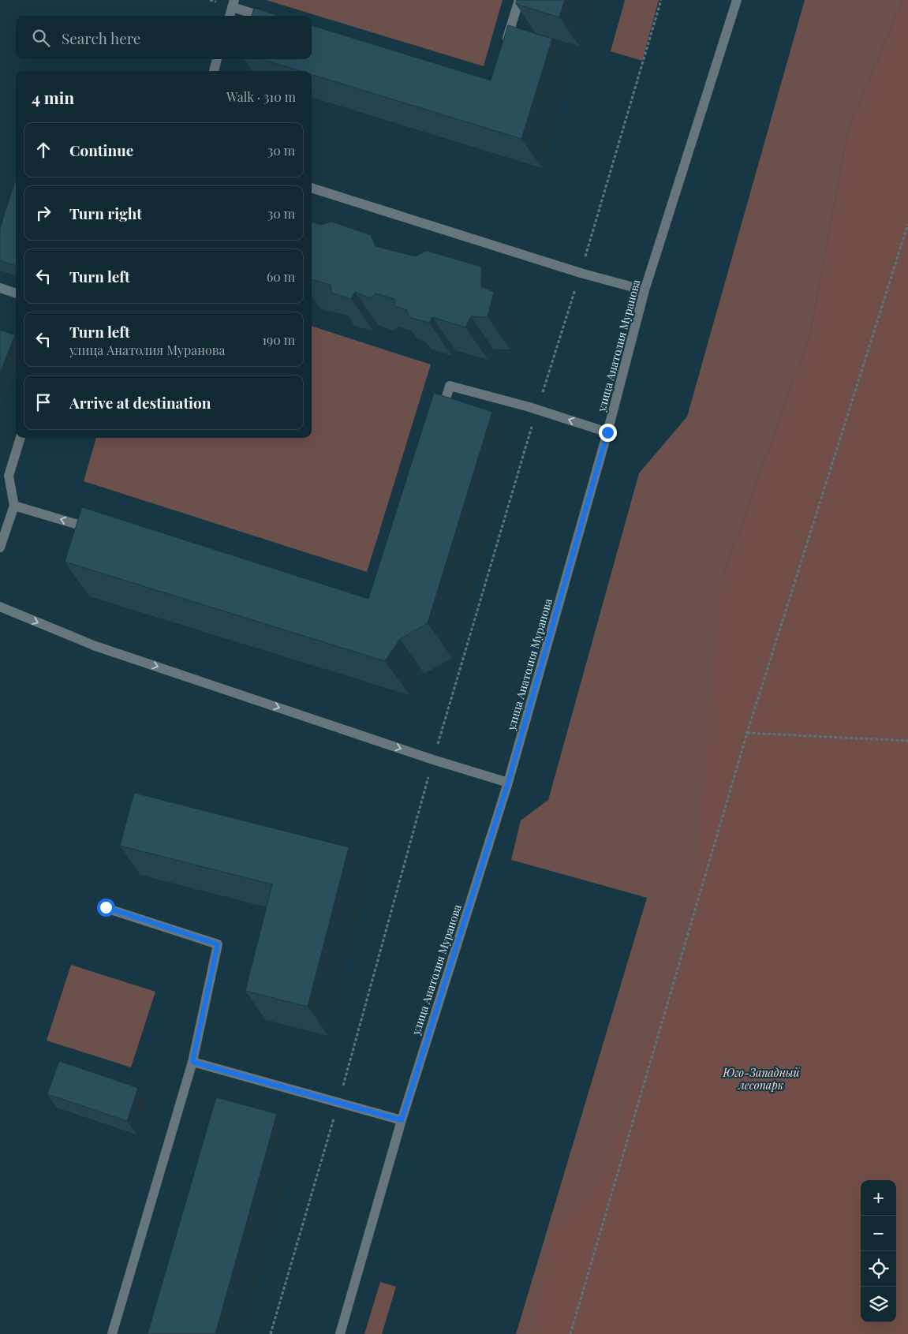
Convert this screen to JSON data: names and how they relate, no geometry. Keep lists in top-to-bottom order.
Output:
{
  "streets": {
    "street": ["улица Анатолия Муранова"]
  },
  "parks": ["Юго-Западный лесопарк"],
  "page": {
    "search": "Search here",
    "heading": ["4 min", "Walk · 310 m"],
    "list": [
      ["Continue", "30 m"],
      ["Turn right", "30 m"],
      ["Turn left", "60 m"],
      ["Turn left", "улица Анатолия Муранова", "190 m"],
      "Arrive at destination"
    ],
    "map_buttons": ["+", "−"]
  }
}
